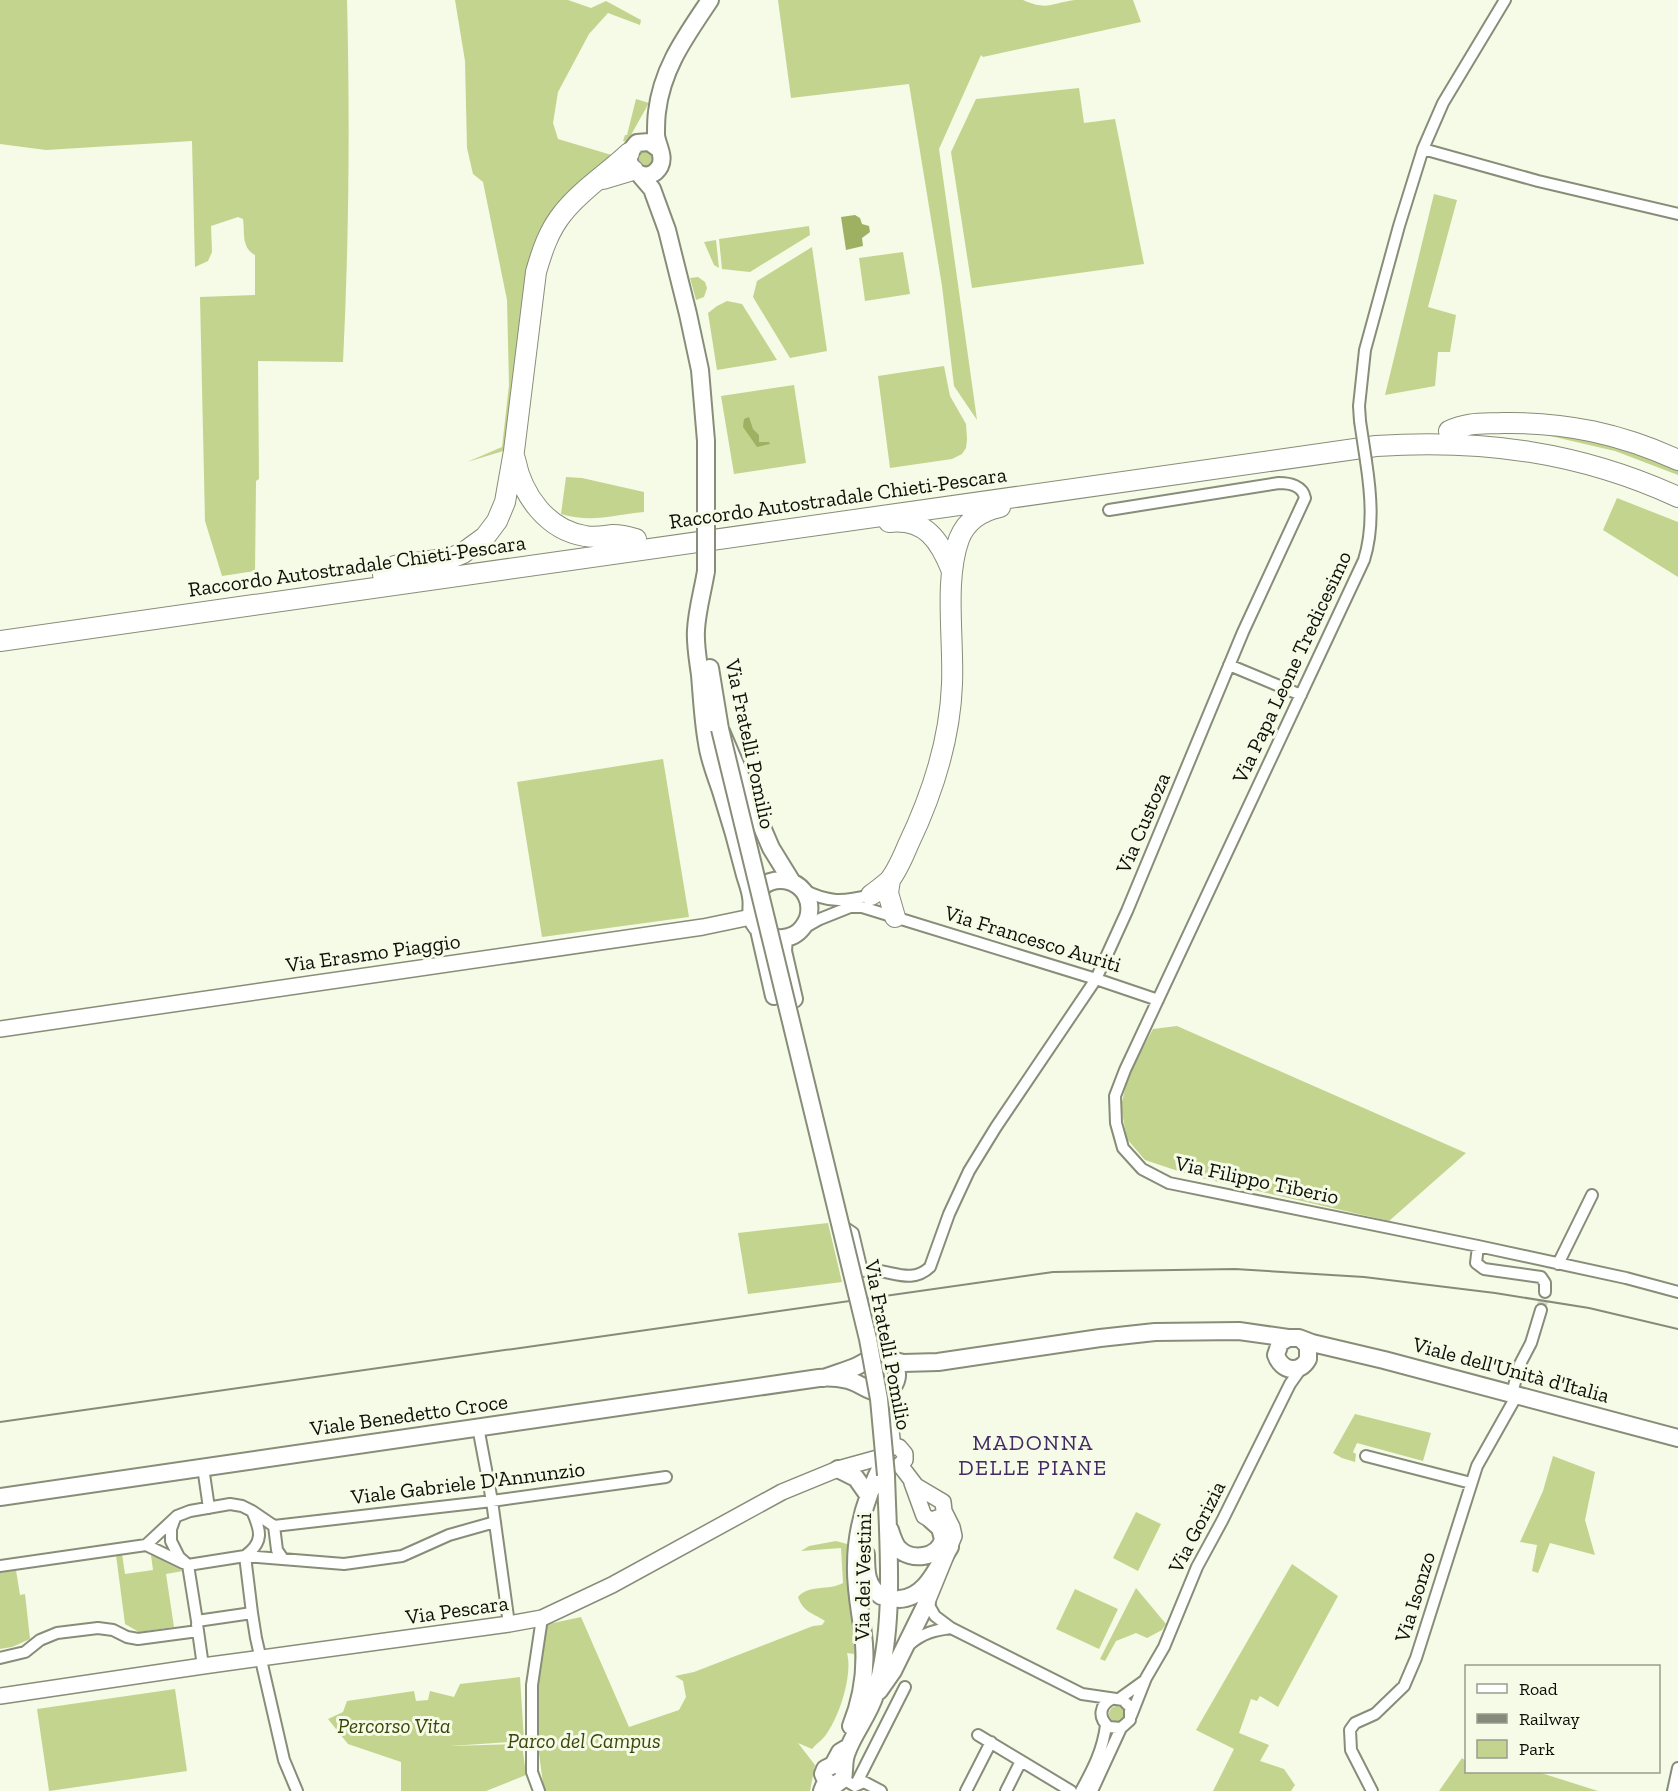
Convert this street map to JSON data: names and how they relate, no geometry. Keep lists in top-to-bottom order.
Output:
{
  "streets": {
    "highway": ["Raccordo Autostradale Chieti-Pescara"],
    "main road": [
      "Via Fratelli Pomilio",
      "Viale dell'Unità d'Italia",
      "Viale Benedetto Croce",
      "Via dei Vestini"
    ],
    "street": [
      "Via Papa Leone Tredicesimo",
      "Via Custoza",
      "Via Francesco Auriti",
      "Via Erasmo Piaggio",
      "Via Filippo Tiberio",
      "Viale Gabriele D'Annunzio",
      "Via Gorizia",
      "Via Isonzo",
      "Via Pescara"
    ]
  },
  "crossings": [
    ["Via Papa Leone Tredicesimo", "Via Francesco Auriti"],
    ["Via Papa Leone Tredicesimo", "Via Filippo Tiberio"],
    ["Via Fratelli Pomilio", "Via Custoza"],
    ["Via Fratelli Pomilio", "Via Erasmo Piaggio"],
    ["Via Fratelli Pomilio", "Via dei Vestini"],
    ["Via Fratelli Pomilio", "Via Pescara"],
    ["Via Custoza", "Via Francesco Auriti"],
    ["Via Francesco Auriti", "Via Filippo Tiberio"],
    ["Viale dell'Unità d'Italia", "Via Gorizia"],
    ["Viale dell'Unità d'Italia", "Via Isonzo"],
    ["Via dei Vestini", "Via Pescara"]
  ],
  "districts": ["MADONNA DELLE PIANE"],
  "parks": ["Percorso Vita", "Parco del Campus"],
  "legend": ["Road", "Railway", "Park"]
}
